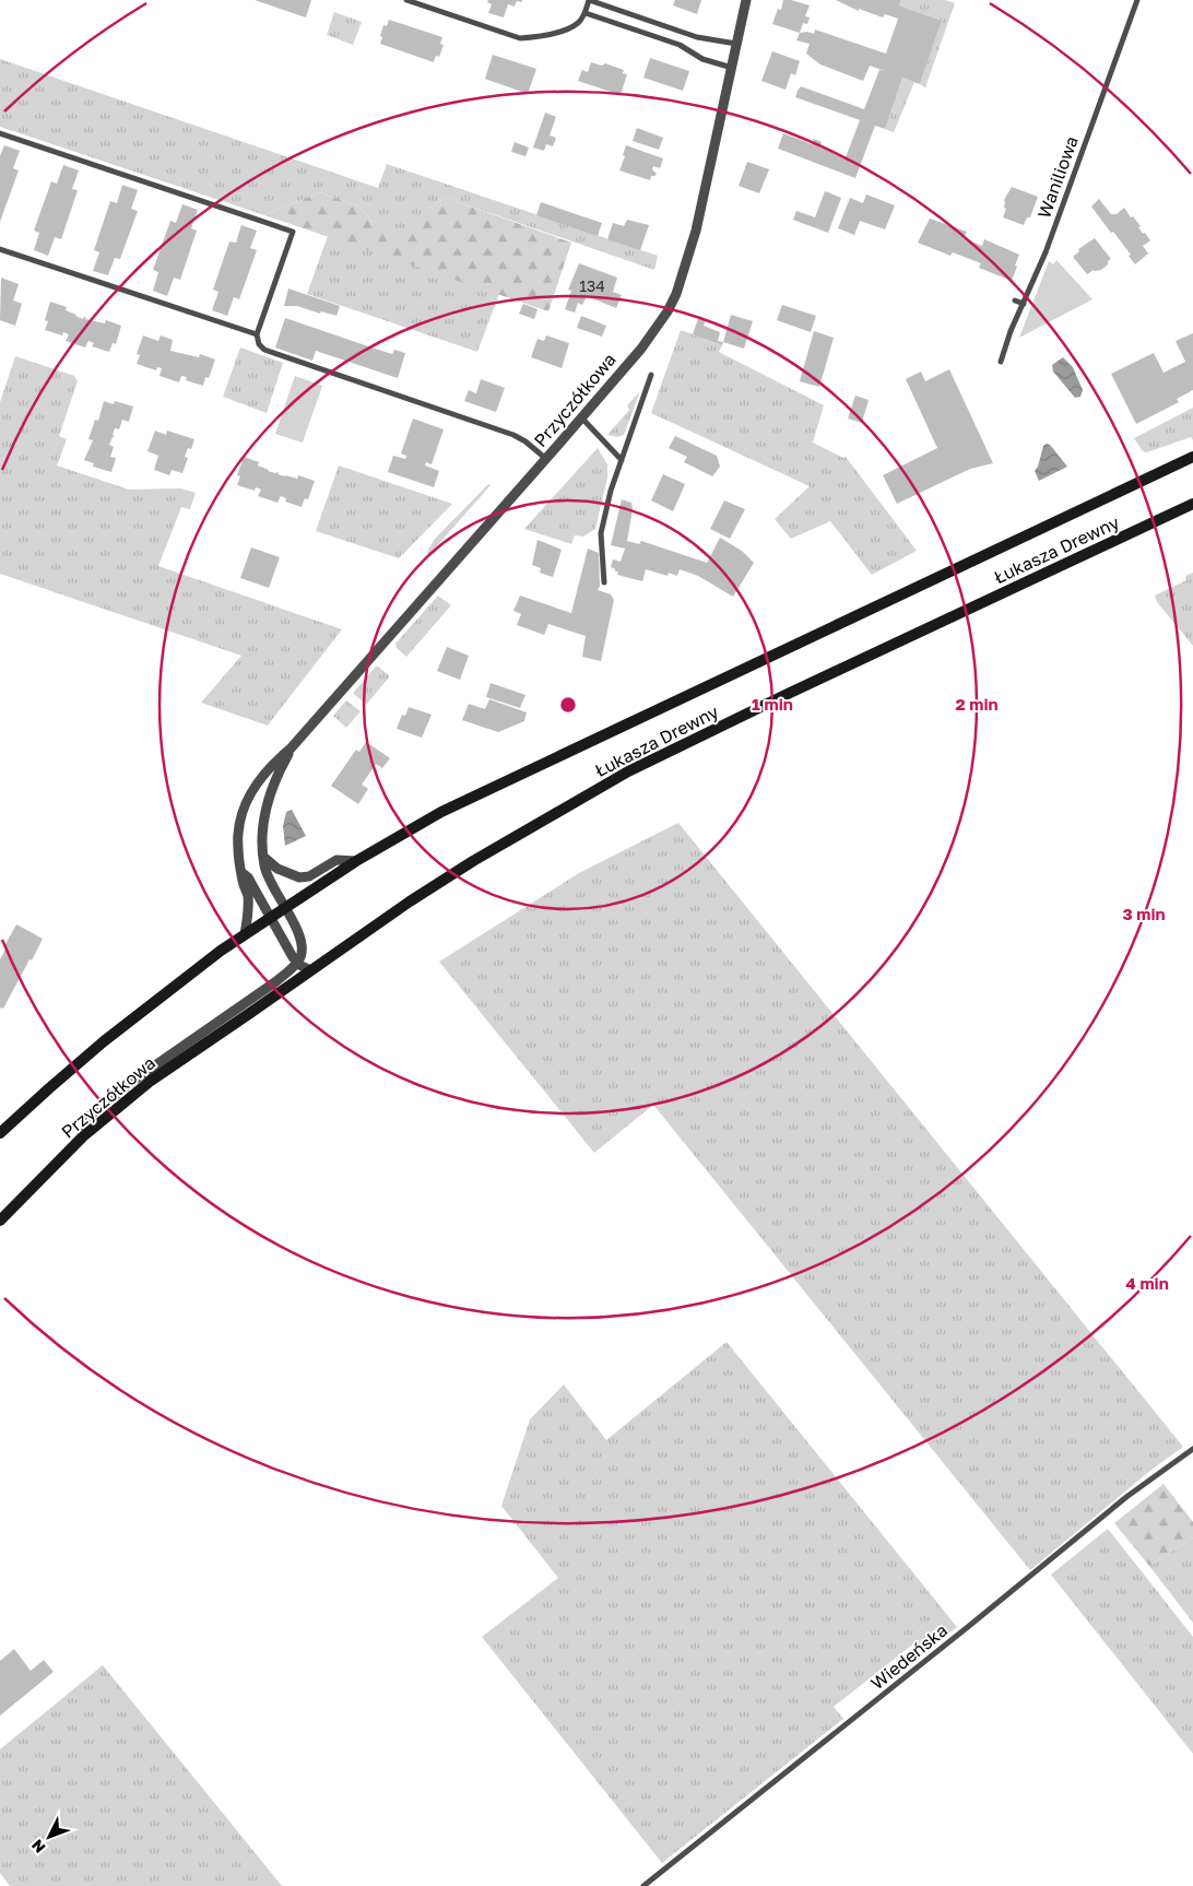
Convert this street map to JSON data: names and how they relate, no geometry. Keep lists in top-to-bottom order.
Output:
{
  "streets": {
    "main road": ["Przyczółkowa", "Łukasza Drewny"],
    "street": ["Waniliowa", "Wiedeńska"]
  },
  "crossings": [
    ["Przyczółkowa", "Łukasza Drewny"]
  ],
  "house_numbers": ["134"],
  "north": "bottom left",
  "rings": [
    "1 min",
    "2 min",
    "3 min",
    "4 min"
  ]
}
